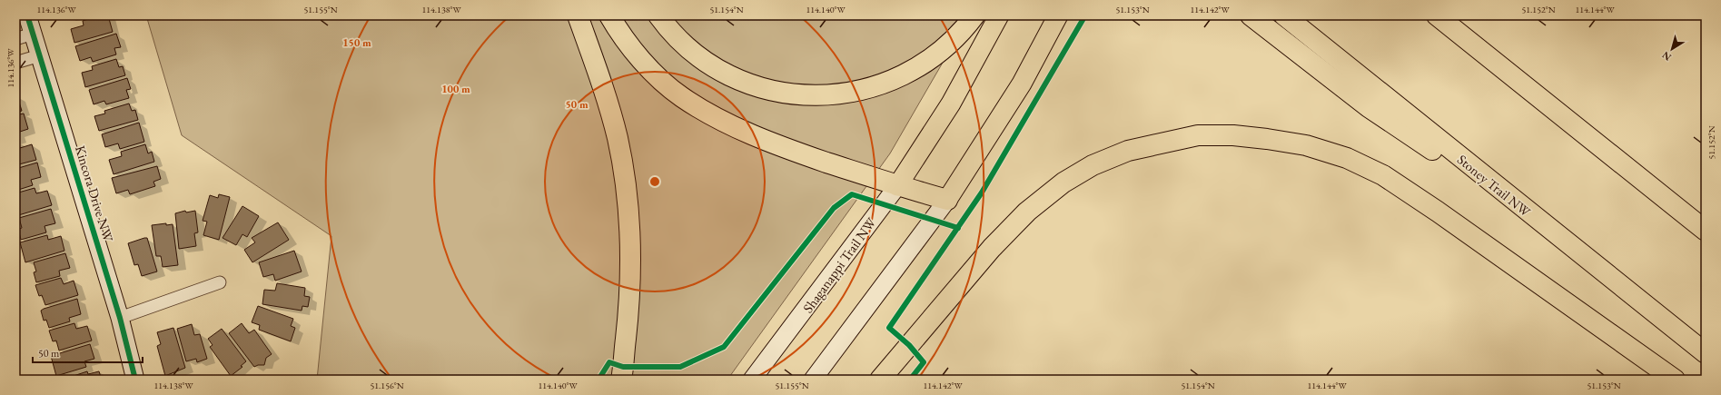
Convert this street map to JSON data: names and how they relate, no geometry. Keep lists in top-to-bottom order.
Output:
{
  "streets": {
    "highway": ["Stoney Trail NW"],
    "main road": ["Kincora Drive NW", "Shaganappi Trail NW"]
  },
  "scale_bar": "50 m",
  "north": "bottom left",
  "coordinates": [
    "114.136°W",
    "51.155°N",
    "114.138°W",
    "51.154°N",
    "114.140°W",
    "51.153°N",
    "114.142°W",
    "51.152°N",
    "114.144°W",
    "51.156°N"
  ],
  "rings": ["150 m", "100 m", "50 m"]
}
